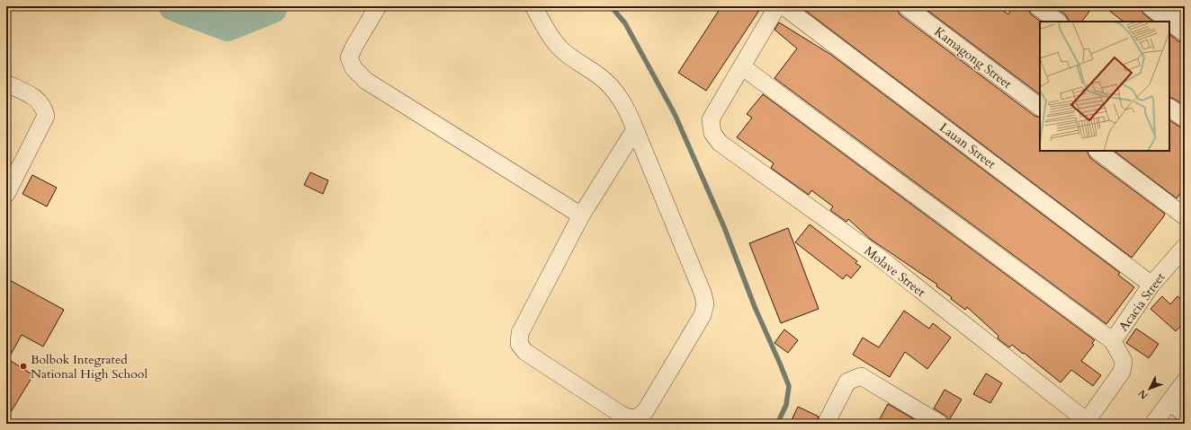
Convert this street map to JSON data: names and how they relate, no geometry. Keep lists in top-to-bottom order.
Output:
{
  "streets": {
    "street": [
      "Kamagong Street",
      "Lauan Street",
      "Molave Street",
      "Acacia Street"
    ]
  },
  "crossings": [
    ["Lauan Street", "Acacia Street"]
  ],
  "places": ["Bolbok Integrated National High School"],
  "north": "bottom left"
}
